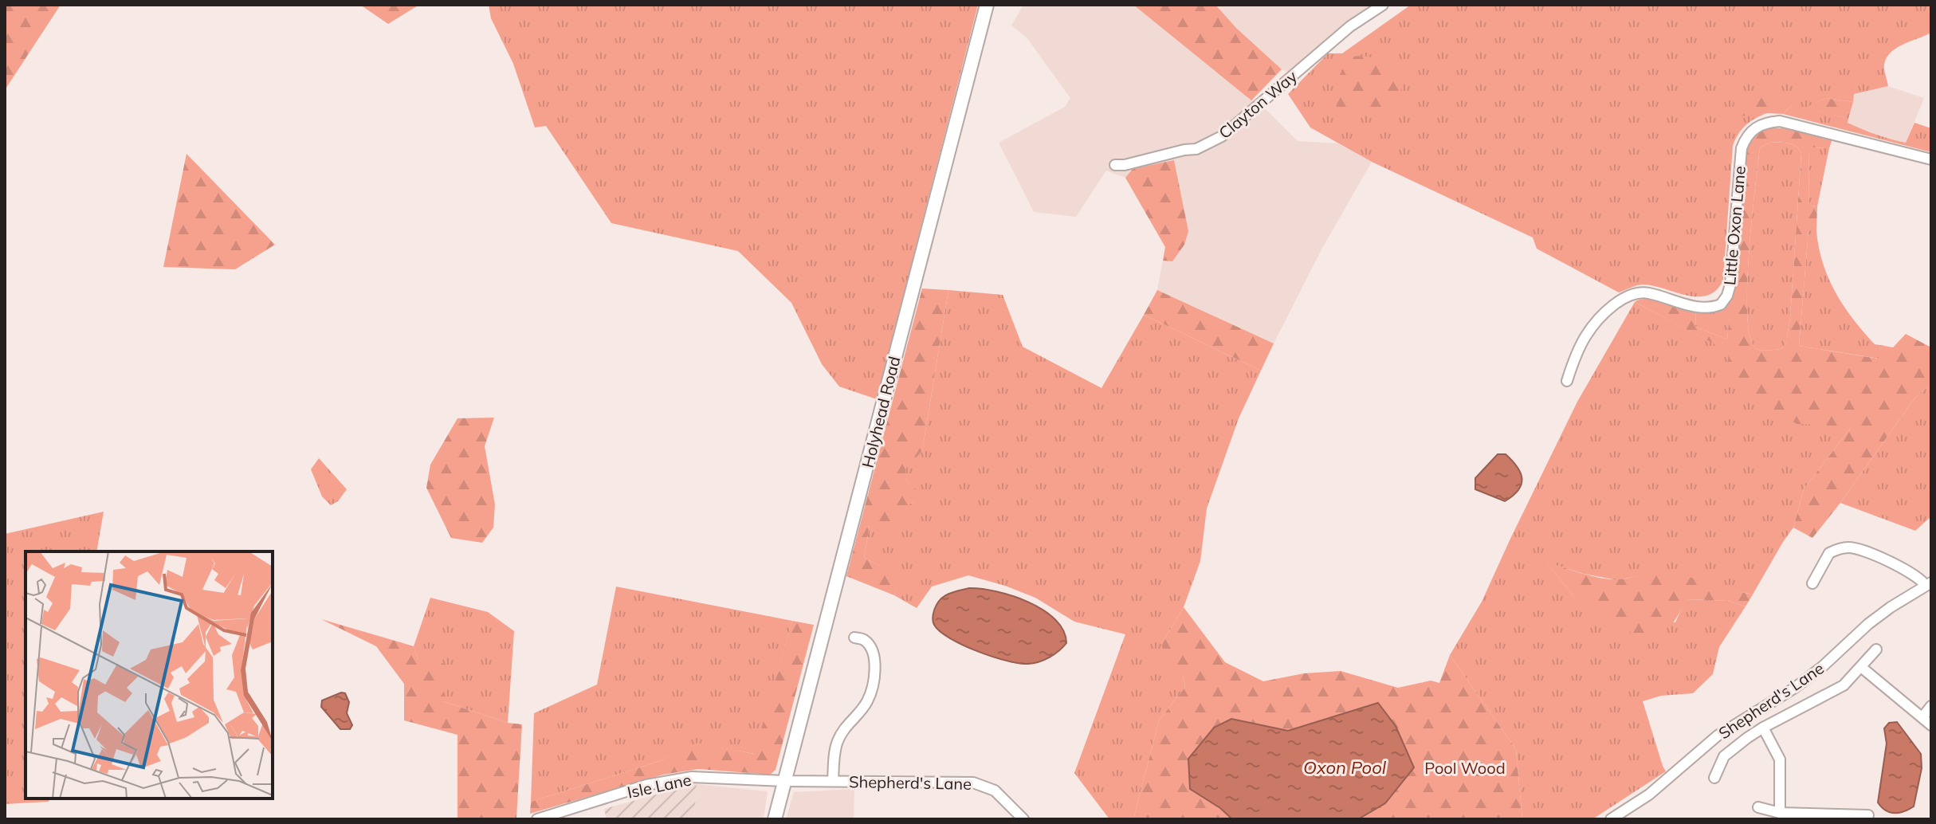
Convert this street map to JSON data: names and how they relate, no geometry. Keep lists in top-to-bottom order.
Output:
{
  "streets": {
    "main road": ["Holyhead Road"],
    "street": [
      "Clayton Way",
      "Little Oxon Lane",
      "Shepherd's Lane",
      "Isle Lane"
    ]
  },
  "crossings": [
    ["Holyhead Road", "Shepherd's Lane"],
    ["Holyhead Road", "Isle Lane"],
    ["Shepherd's Lane", "Isle Lane"]
  ],
  "water": ["Oxon Pool"],
  "parks": ["Pool Wood"]
}
